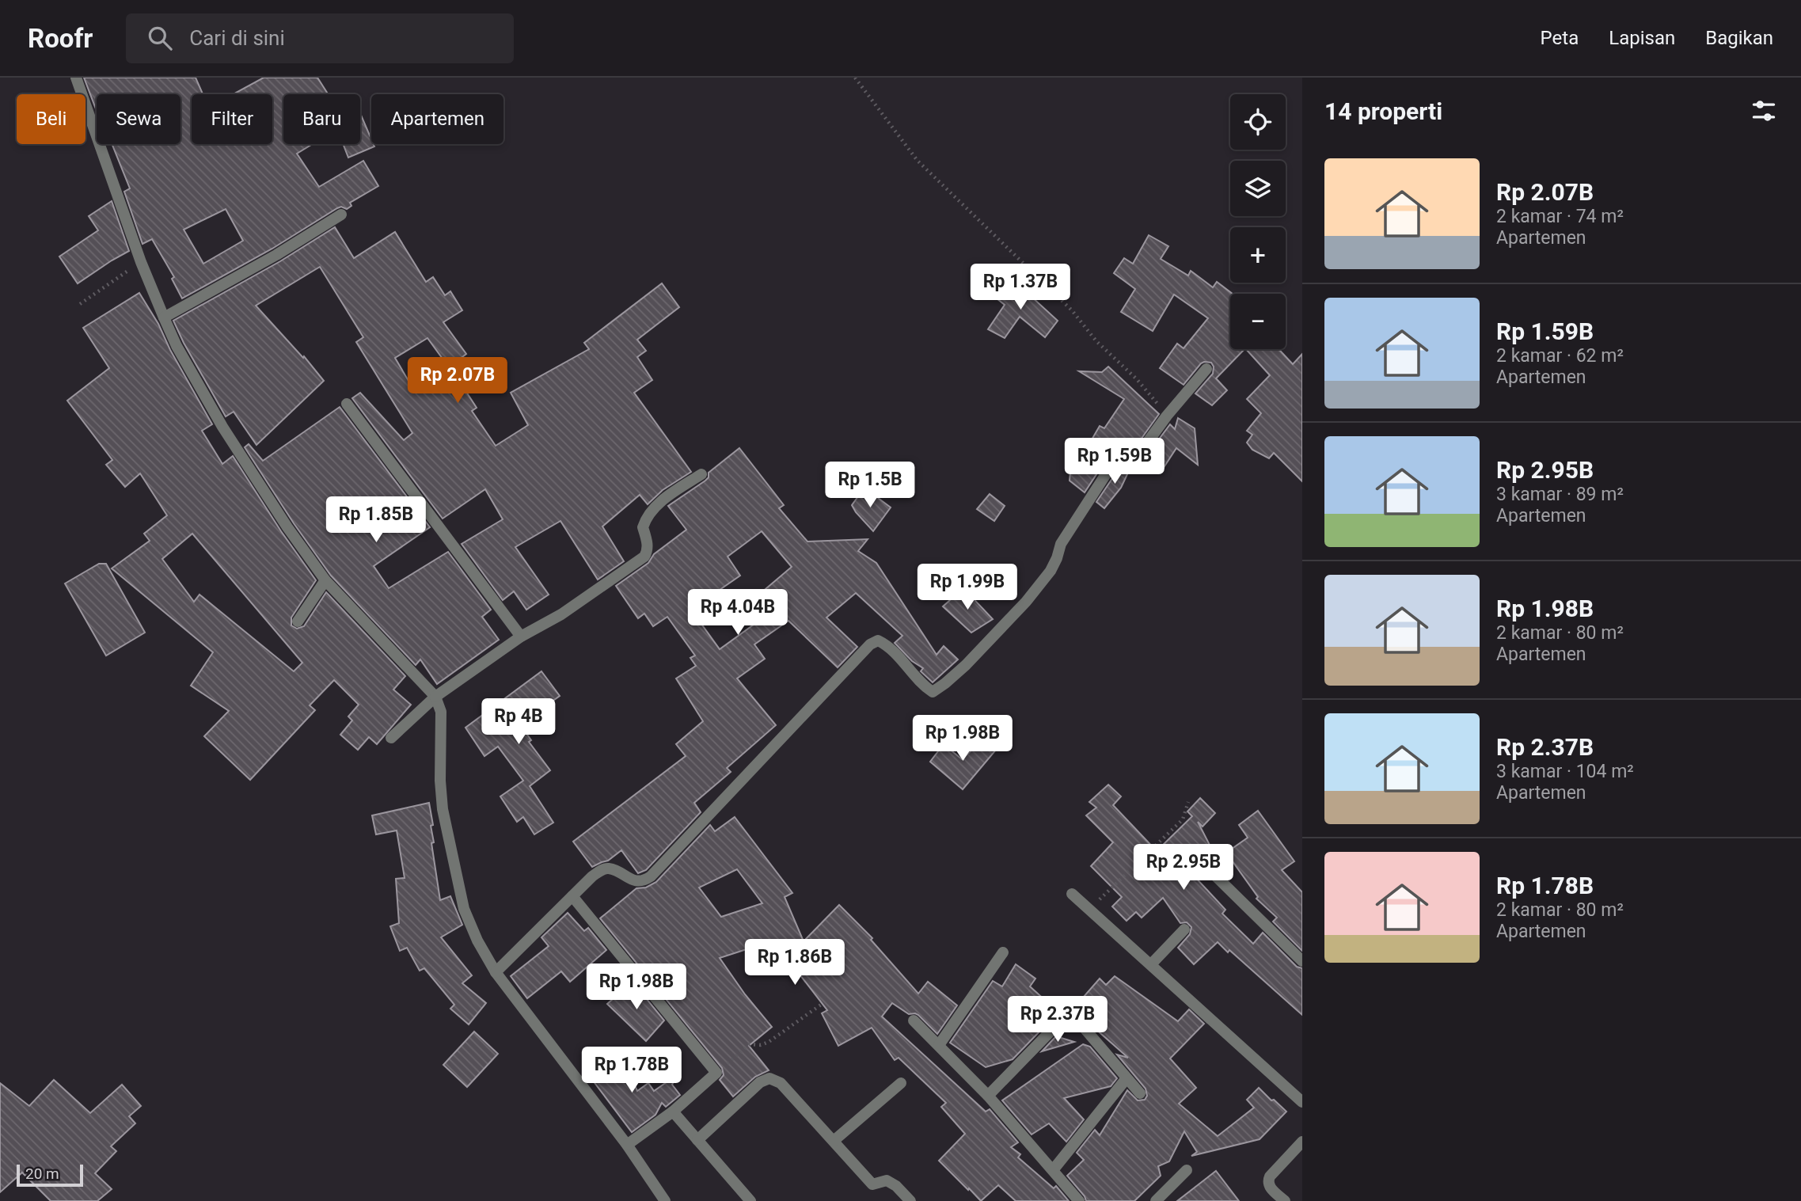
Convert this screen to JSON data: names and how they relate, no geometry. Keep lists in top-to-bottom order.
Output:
{
  "scale_bar": "20 m",
  "page": {
    "header": "Roofr",
    "search": "Cari di sini",
    "nav": ["Peta", "Lapisan", "Bagikan"],
    "heading": "14 properti",
    "map_buttons": ["+", "−"],
    "chip": [
      "Beli",
      "Sewa",
      "Filter",
      "Baru",
      "Apartemen"
    ],
    "list": [
      {
        "name": "Rp 2.07B",
        "note": "2 kamar · 74 m² · Apartemen"
      },
      {
        "name": "Rp 1.59B",
        "note": "2 kamar · 62 m² · Apartemen"
      },
      {
        "name": "Rp 2.95B",
        "note": "3 kamar · 89 m² · Apartemen"
      },
      {
        "name": "Rp 1.98B",
        "note": "2 kamar · 80 m² · Apartemen"
      },
      {
        "name": "Rp 2.37B",
        "note": "3 kamar · 104 m² · Apartemen"
      },
      {
        "name": "Rp 1.78B",
        "note": "2 kamar · 80 m² · Apartemen"
      }
    ],
    "price": [
      "Rp 1.37B",
      "Rp 2.07B",
      "Rp 1.59B",
      "Rp 1.5B",
      "Rp 1.85B",
      "Rp 1.99B",
      "Rp 4.04B",
      "Rp 4B",
      "Rp 1.98B",
      "Rp 2.95B",
      "Rp 1.86B",
      "Rp 1.98B",
      "Rp 2.37B",
      "Rp 1.78B"
    ],
    "scale": "20 m"
  }
}
